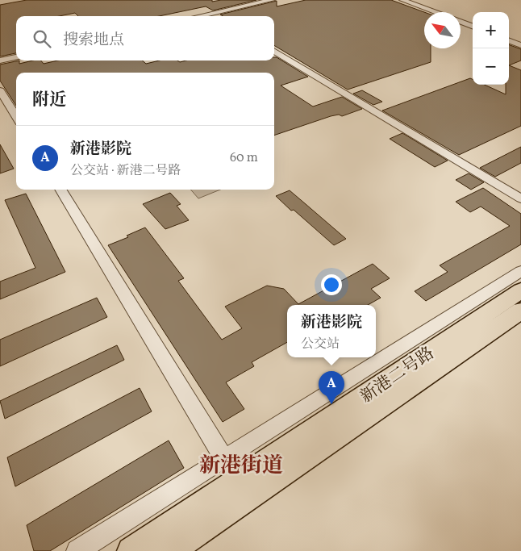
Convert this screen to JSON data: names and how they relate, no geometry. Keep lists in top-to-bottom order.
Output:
{
  "streets": {
    "main road": ["新港二号路"]
  },
  "districts": ["新港街道"],
  "north": "top left",
  "page": {
    "map_buttons": ["+", "−"],
    "search": "搜索地点",
    "heading": "附近",
    "list": [
      {
        "mark": "A",
        "name": "新港影院",
        "note": "公交站 · 新港二号路",
        "value": "60 m"
      }
    ],
    "popup": ["新港影院", "公交站"],
    "pins": "A"
  }
}
